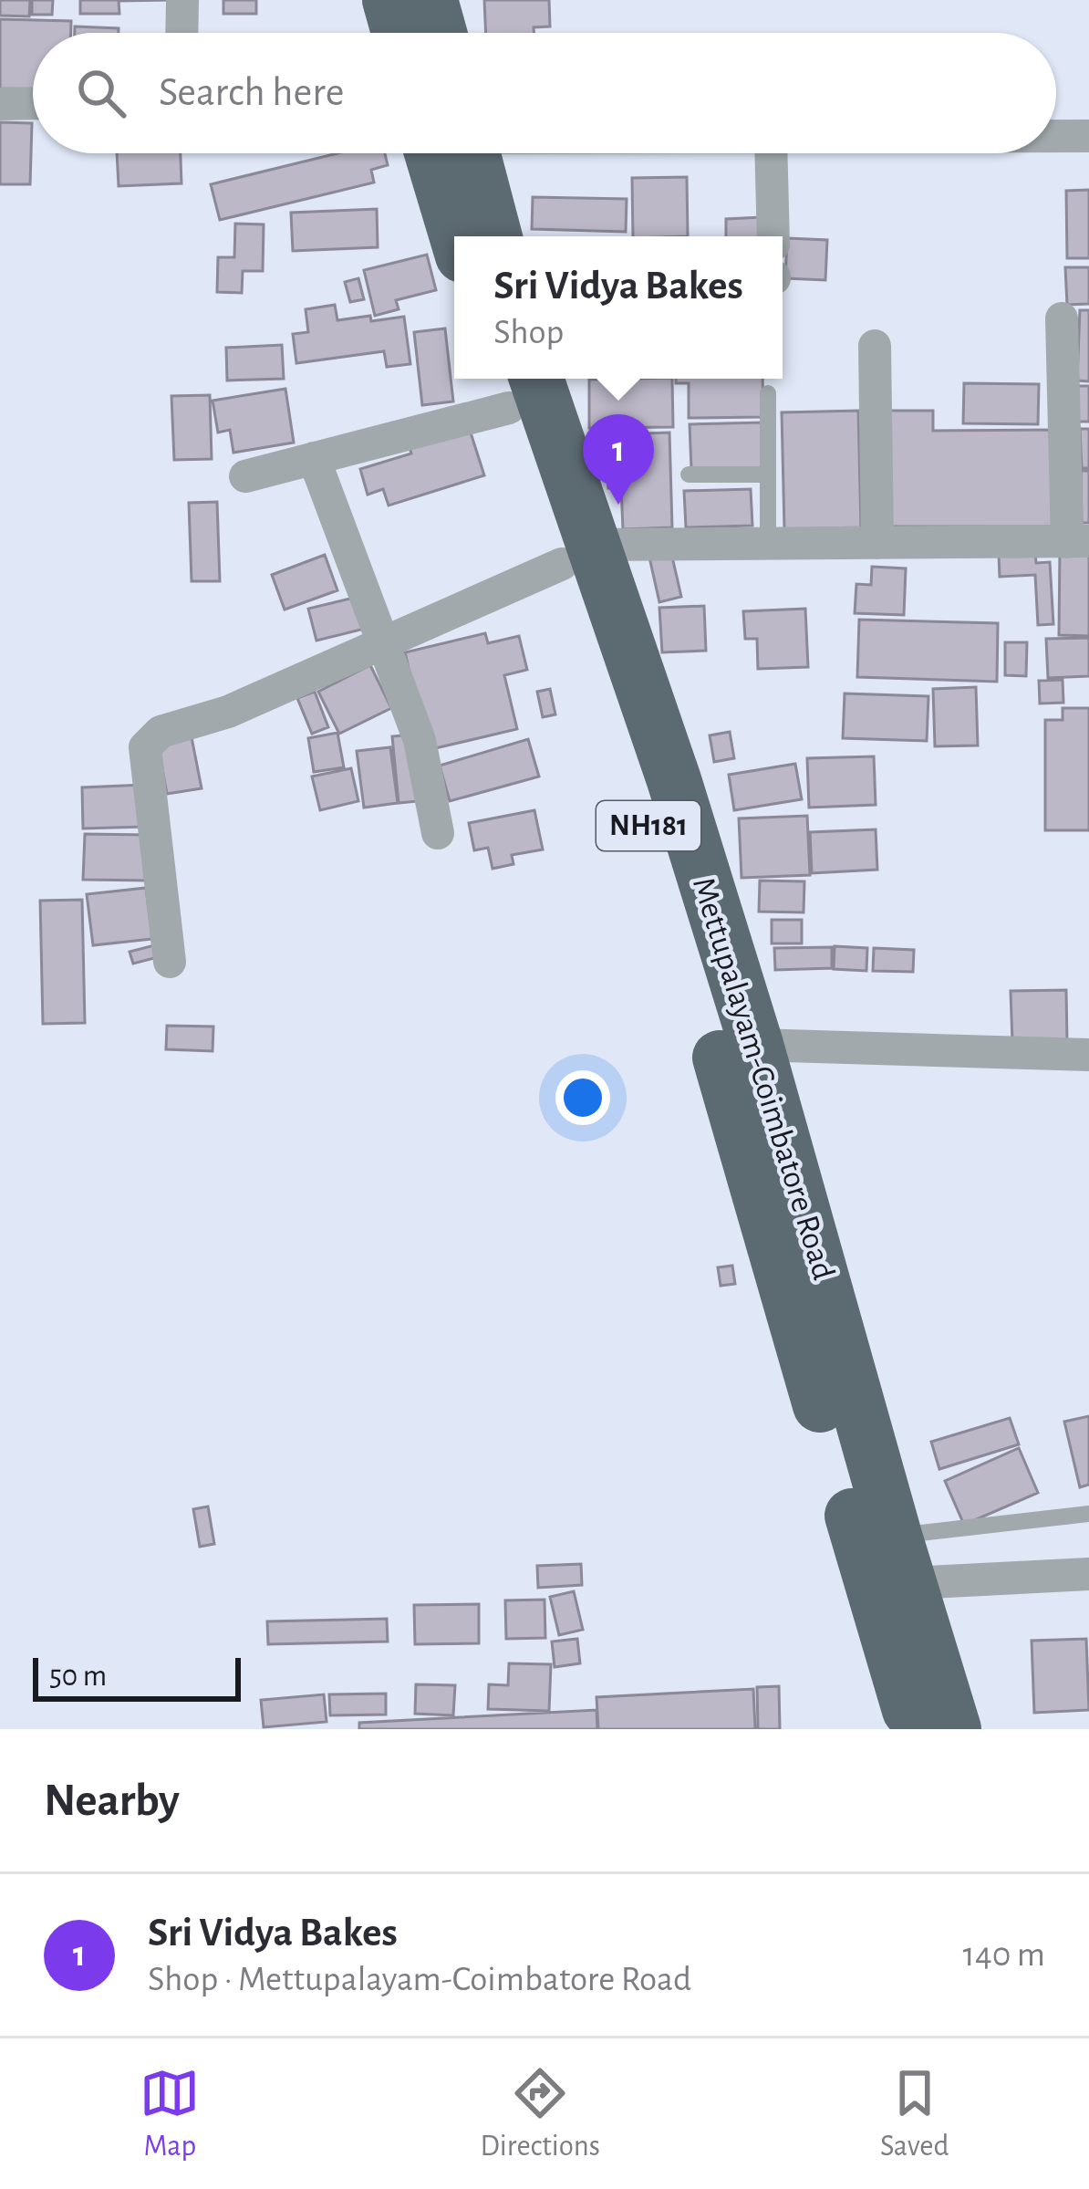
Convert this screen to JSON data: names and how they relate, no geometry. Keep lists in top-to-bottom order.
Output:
{
  "streets": {
    "highway": ["NH181", "Mettupalayam-Coimbatore Road"]
  },
  "crossings": [
    ["NH181", "Mettupalayam-Coimbatore Road"]
  ],
  "scale_bar": "50 m",
  "page": {
    "search": "Search here",
    "popup": ["Sri Vidya Bakes", "Shop"],
    "pins": "1",
    "scale": "50 m",
    "heading": "Nearby",
    "list": [
      {
        "mark": "1",
        "name": "Sri Vidya Bakes",
        "note": "Shop · Mettupalayam-Coimbatore Road",
        "value": "140 m"
      }
    ],
    "nav": ["Map", "Directions", "Saved"]
  }
}
